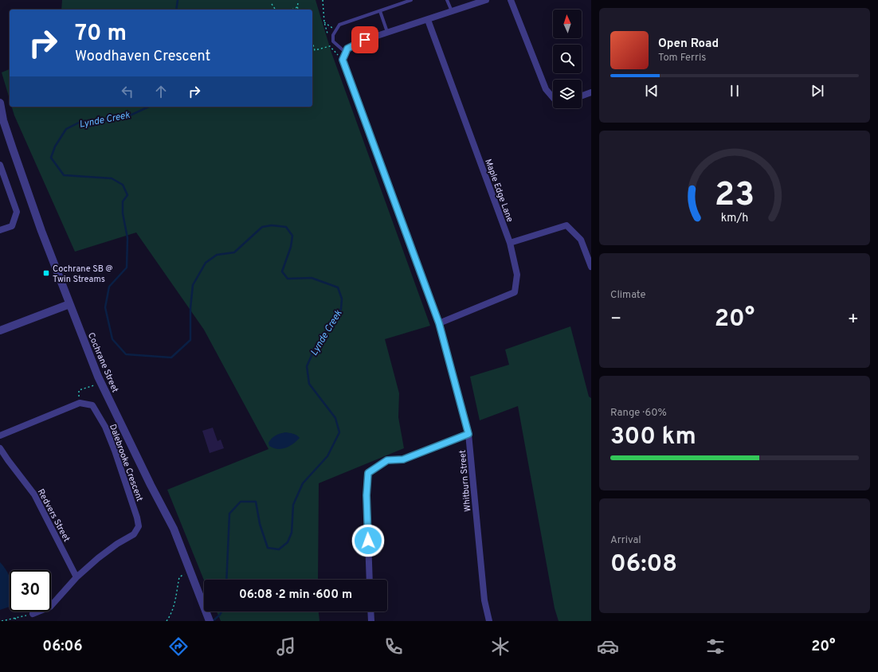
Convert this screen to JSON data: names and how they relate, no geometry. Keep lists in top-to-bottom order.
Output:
{
  "streets": {
    "street": [
      "Maple Edge Lane",
      "Cochrane Street",
      "Dalebrooke Crescent",
      "Whitburn Street",
      "Redvers Street"
    ]
  },
  "crossings": [
    ["Maple Edge Lane", "Whitburn Street"],
    ["Dalebrooke Crescent", "Redvers Street"]
  ],
  "water": ["Lynde Creek"],
  "places": {
    "transit": ["Cochrane SB @ Twin Streams"]
  },
  "north": "top",
  "page": {
    "turn": ["70 m", "Woodhaven Crescent"],
    "song": ["Open Road", "Tom Ferris"],
    "tile": [
      "Climate",
      ["Range · 60%", "300 km"],
      ["Arrival", "06:08"]
    ],
    "heat": ["−", "20°", "+"],
    "limit": "30",
    "trip": "06:08 · 2 min · 600 m",
    "tabs": ["06:06", "20°"],
    "gauge": ["23", "km/h"]
  }
}
